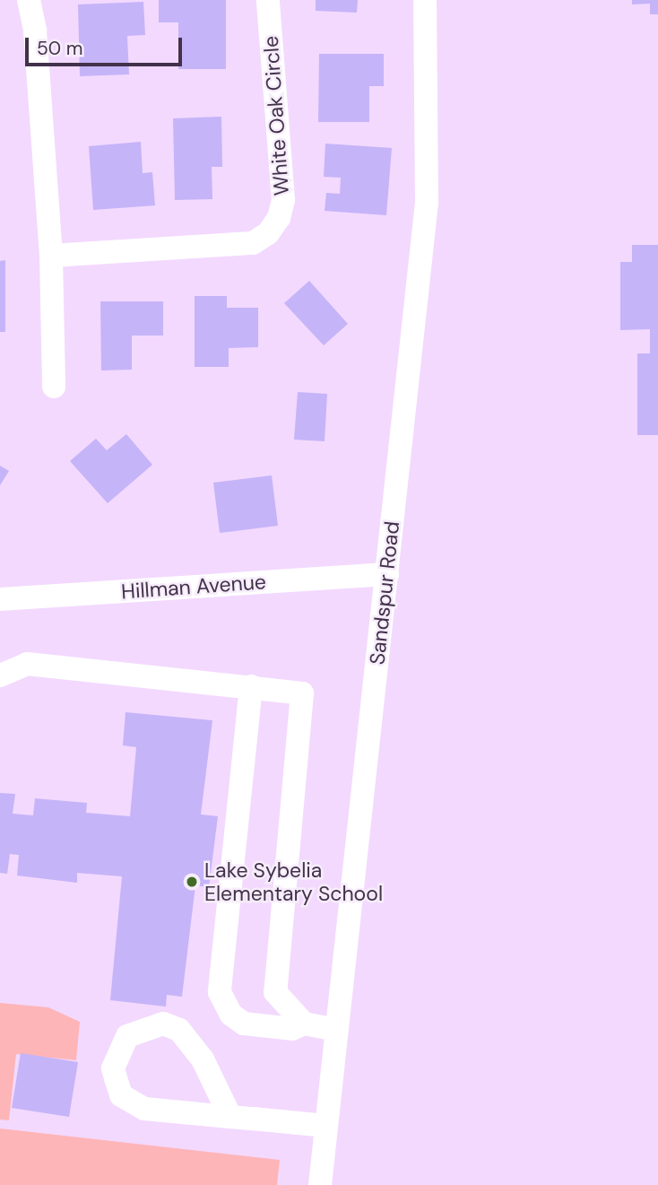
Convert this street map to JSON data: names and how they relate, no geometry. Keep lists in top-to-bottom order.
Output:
{
  "streets": {
    "street": ["White Oak Circle", "Hillman Avenue", "Sandspur Road"]
  },
  "crossings": [
    ["Hillman Avenue", "Sandspur Road"]
  ],
  "places": ["Lake Sybelia Elementary School"],
  "scale_bar": "50 m"
}
